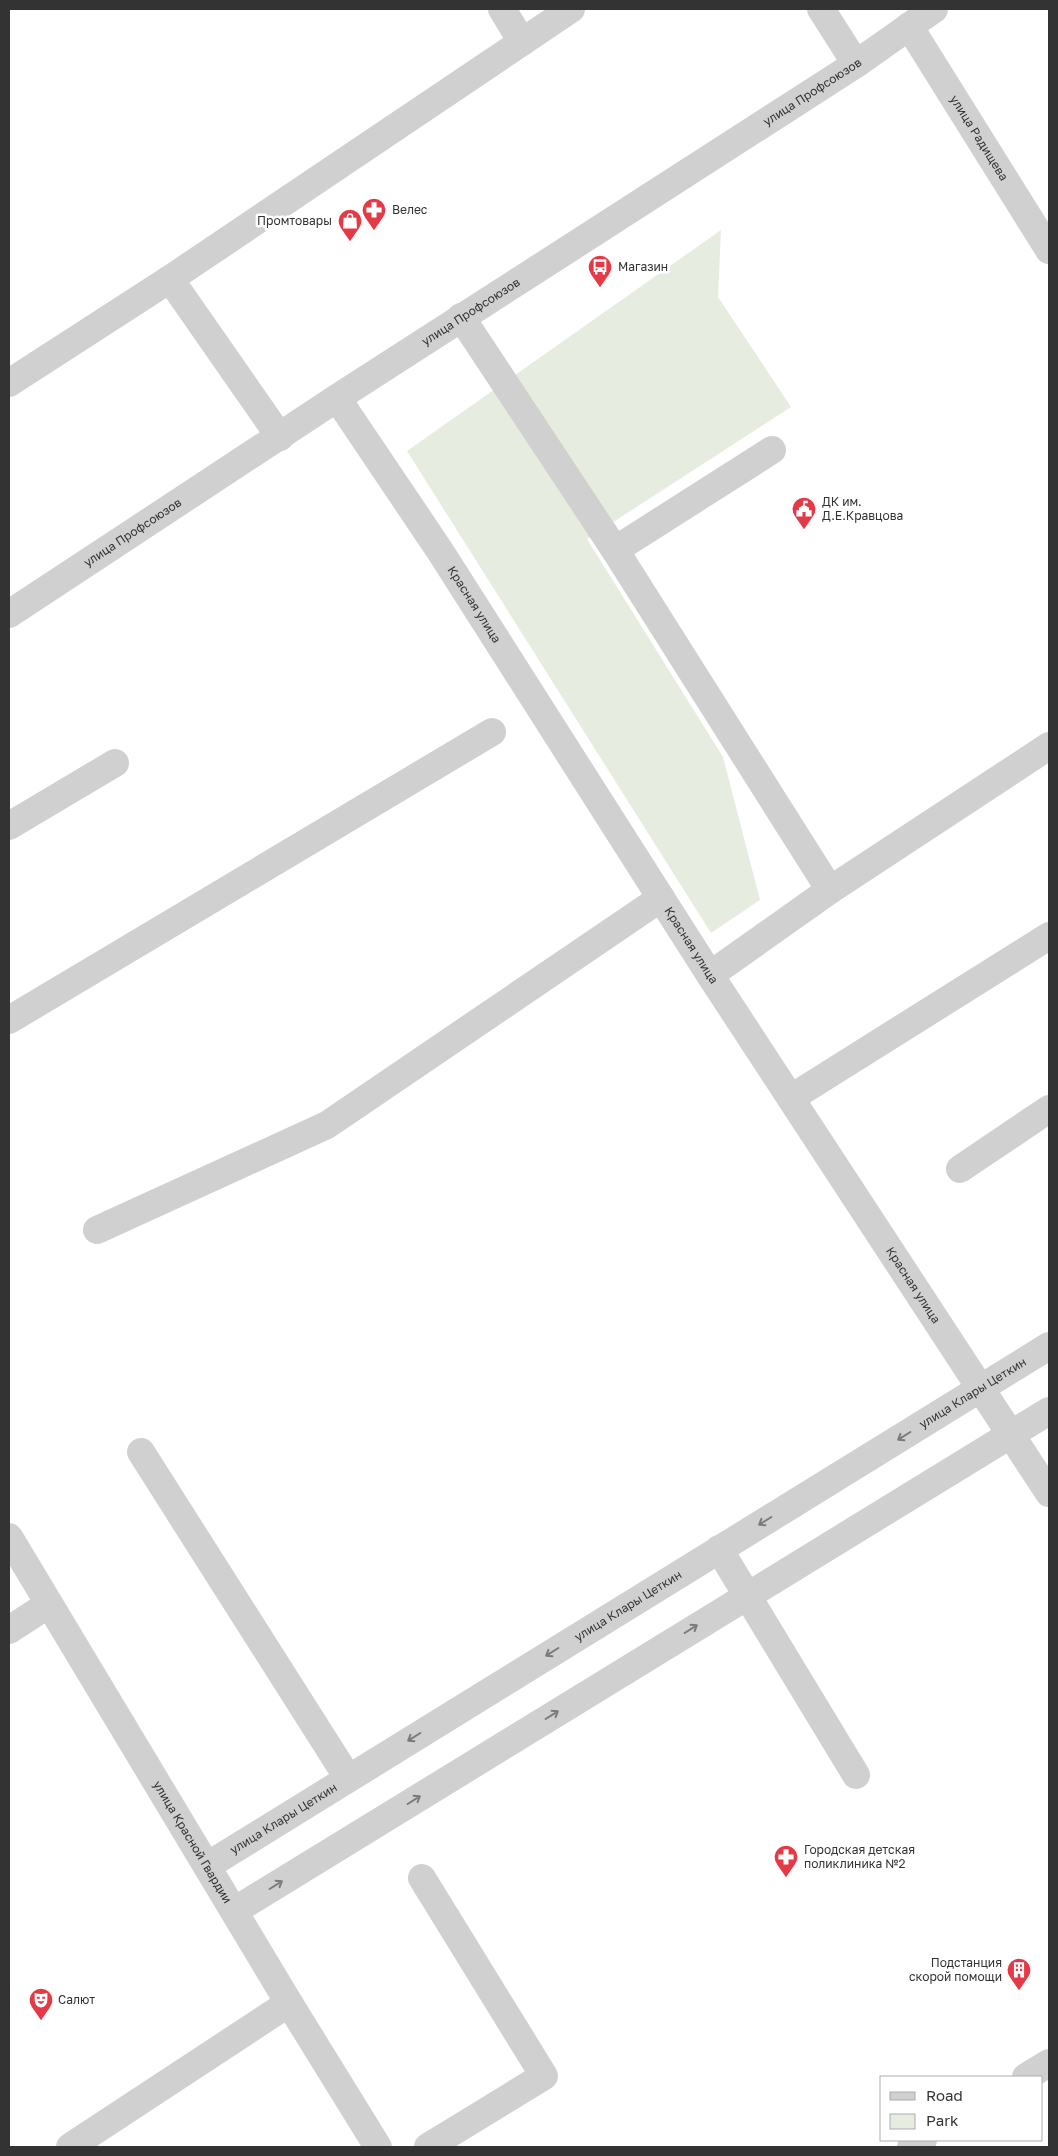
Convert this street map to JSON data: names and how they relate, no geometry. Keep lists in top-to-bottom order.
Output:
{
  "streets": {
    "street": [
      "улица Профсоюзов",
      "улица Радищева",
      "Красная улица",
      "улица Клары Цеткин",
      "улица Красной Гвардии"
    ]
  },
  "crossings": [
    ["улица Профсоюзов", "улица Радищева"],
    ["улица Профсоюзов", "Красная улица"],
    ["Красная улица", "улица Клары Цеткин"],
    ["улица Клары Цеткин", "улица Красной Гвардии"]
  ],
  "places": {
    "pharmacy": ["Велес", "Городская детская поликлиника №2"],
    "shop": ["Промтовары"],
    "bus stop": ["Магазин"],
    "public building": ["ДК им. Д.Е.Кравцова"],
    "building": ["Подстанция скорой помощи"],
    "theatre": ["Салют"]
  },
  "legend": ["Road", "Park"]
}
